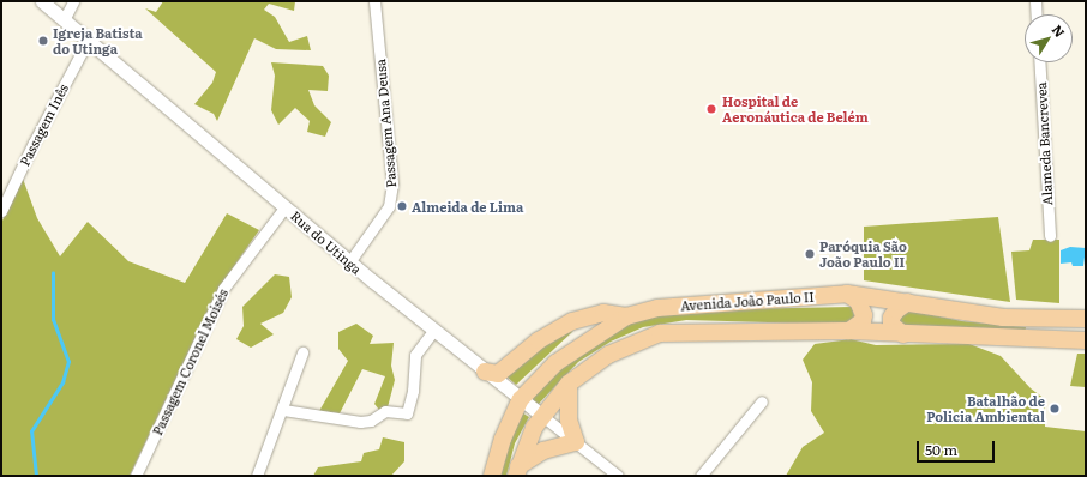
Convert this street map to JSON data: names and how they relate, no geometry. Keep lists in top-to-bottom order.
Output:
{
  "streets": {
    "main road": ["Avenida João Paulo II"],
    "street": [
      "Passagem Ana Deusa",
      "Passagem Inês",
      "Alameda Bancrevea",
      "Rua do Utinga",
      "Passagem Coronel Moisés"
    ]
  },
  "crossings": [
    ["Passagem Ana Deusa", "Rua do Utinga"],
    ["Passagem Inês", "Rua do Utinga"],
    ["Rua do Utinga", "Avenida João Paulo II"],
    ["Rua do Utinga", "Passagem Coronel Moisés"]
  ],
  "places": [
    "Igreja Batista do Utinga",
    "Hospital de Aeronáutica de Belém",
    "Almeida de Lima",
    "Paróquia São João Paulo II",
    "Batalhão de Policia Ambiental"
  ],
  "scale_bar": "50 m",
  "north": "top right"
}
